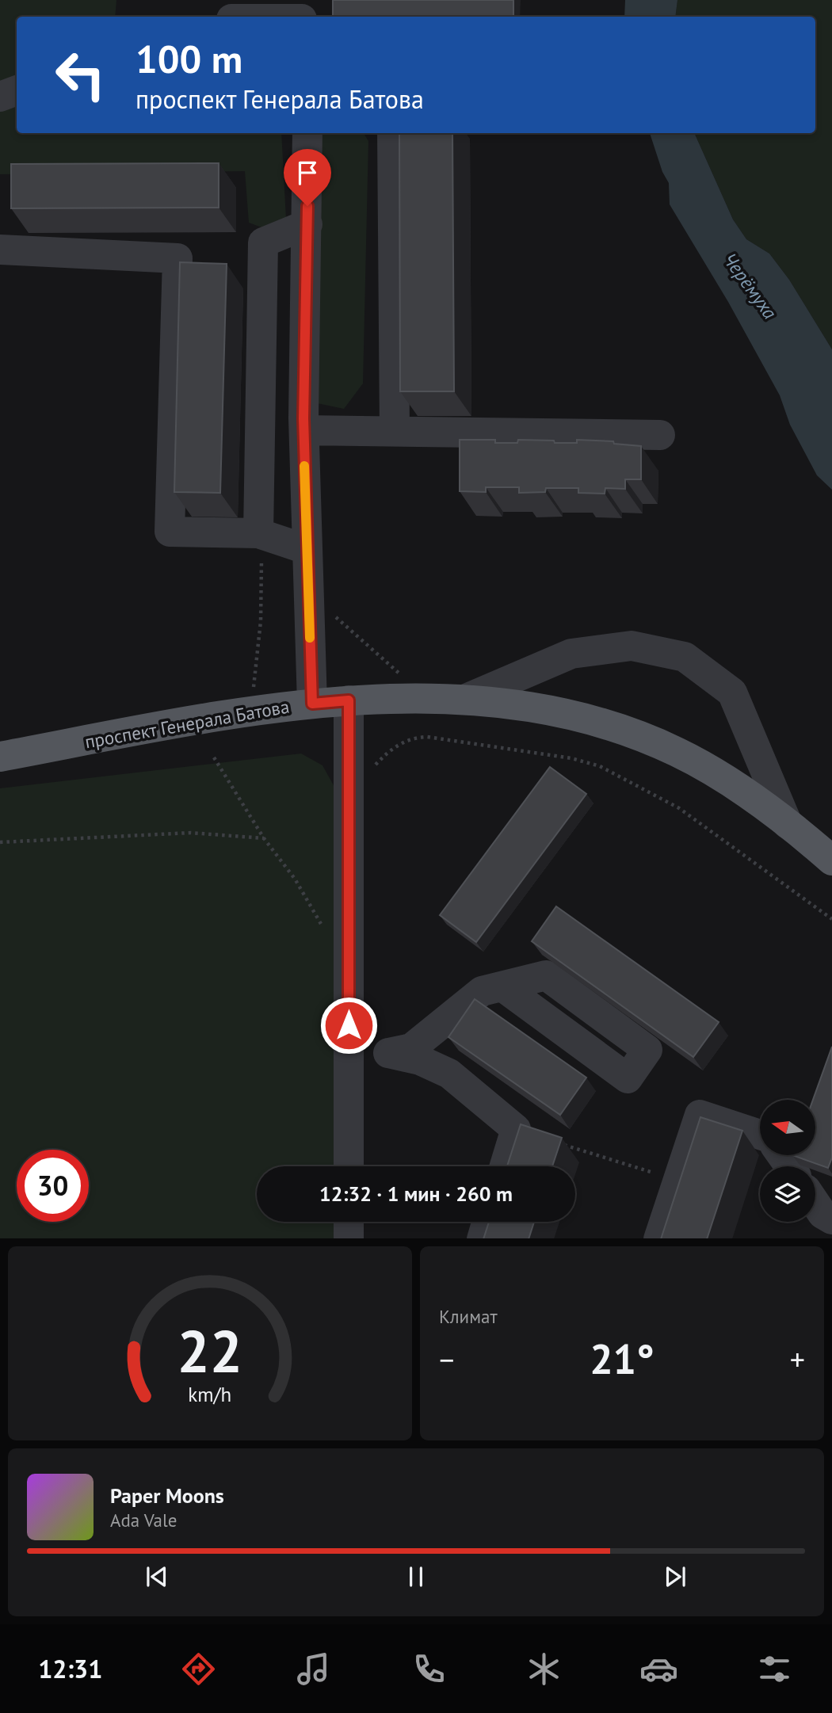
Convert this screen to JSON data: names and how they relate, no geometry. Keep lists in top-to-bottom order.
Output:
{
  "streets": {
    "main road": ["проспект Генерала Батова"]
  },
  "water": ["Черёмуха"],
  "north": "left",
  "page": {
    "turn": ["100 m", "проспект Генерала Батова"],
    "limit": "30",
    "trip": "12:32 · 1 мин · 260 m",
    "tile": "Климат",
    "heat": ["−", "21°", "+"],
    "song": ["Paper Moons", "Ada Vale"],
    "tabs": "12:31",
    "gauge": ["22", "km/h"]
  }
}
